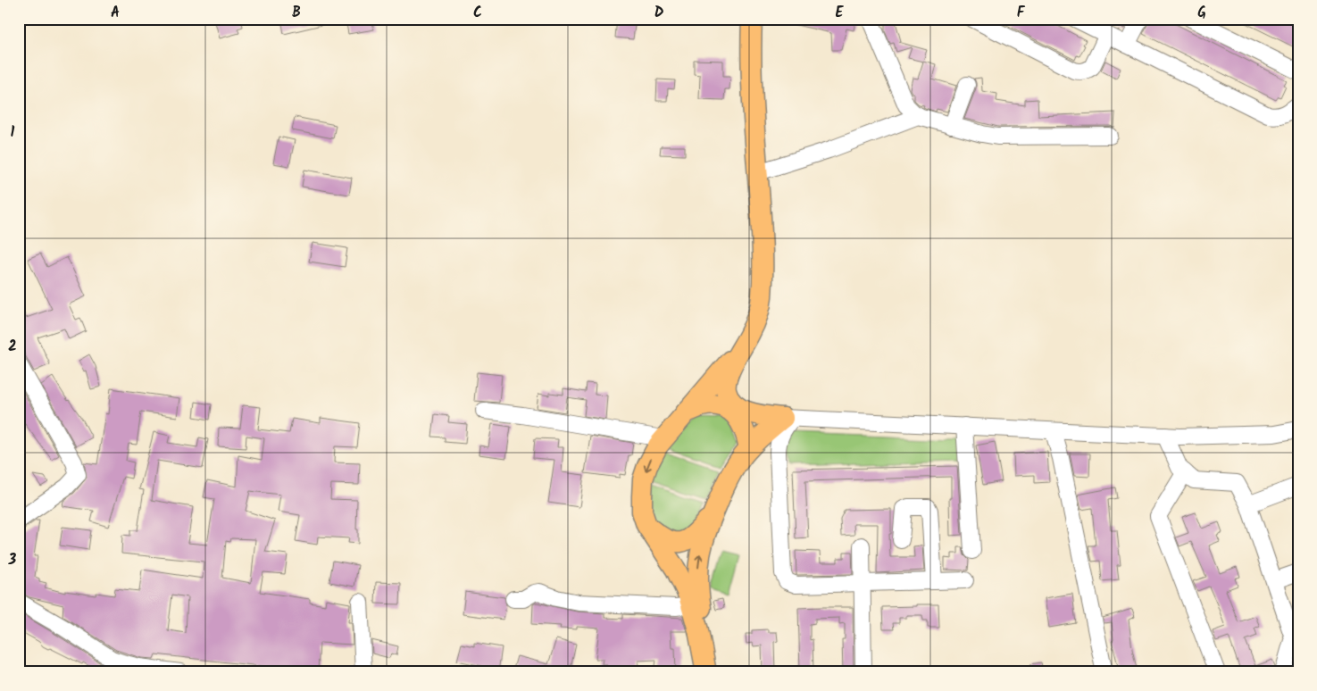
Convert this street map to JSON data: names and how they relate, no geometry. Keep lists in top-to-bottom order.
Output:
{
  "grid": {
    "columns": [
      "A",
      "B",
      "C",
      "D",
      "E",
      "F",
      "G"
    ],
    "rows": ["1", "2", "3"]
  }
}
